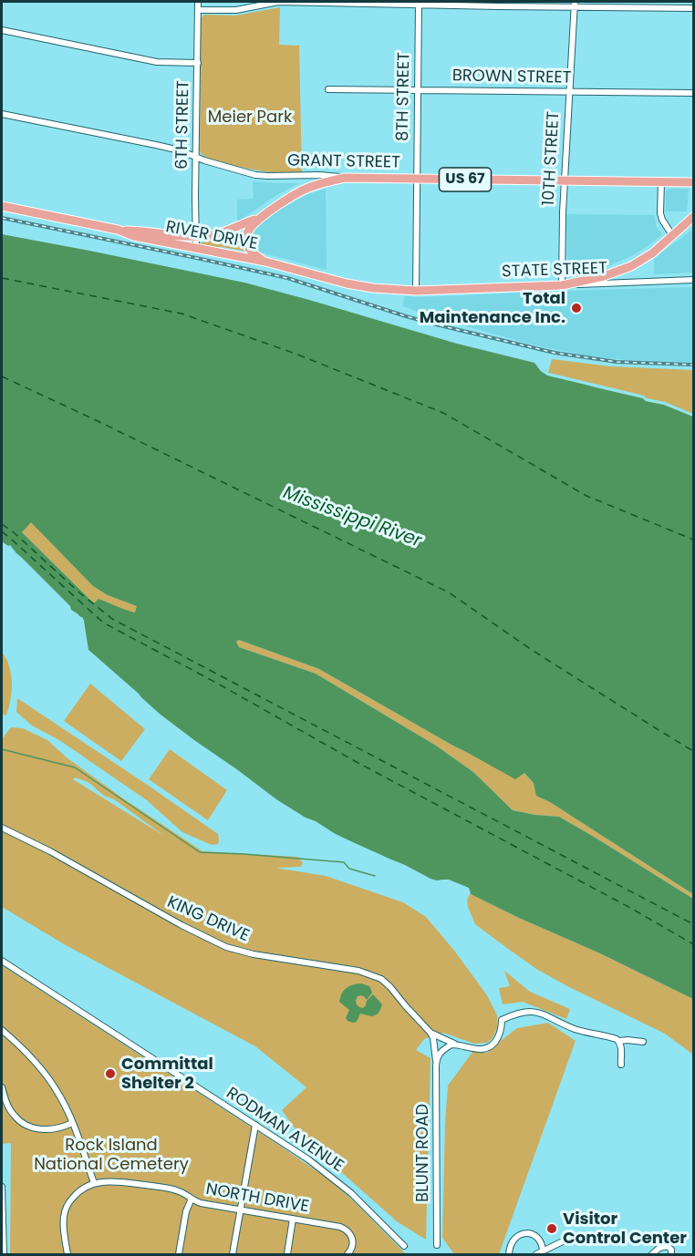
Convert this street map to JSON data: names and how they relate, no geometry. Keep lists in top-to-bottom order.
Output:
{
  "streets": {
    "main road": [
      "GRANT STREET",
      "US 67",
      "RIVER DRIVE",
      "STATE STREET"
    ],
    "street": [
      "BROWN STREET",
      "8TH STREET",
      "6TH STREET",
      "10TH STREET",
      "KING DRIVE",
      "RODMAN AVENUE",
      "BLUNT ROAD",
      "NORTH DRIVE"
    ]
  },
  "crossings": [
    ["BROWN STREET", "8TH STREET"],
    ["BROWN STREET", "10TH STREET"],
    ["8TH STREET", "GRANT STREET"],
    ["8TH STREET", "RIVER DRIVE"],
    ["8TH STREET", "STATE STREET"],
    ["6TH STREET", "GRANT STREET"],
    ["6TH STREET", "US 67"],
    ["6TH STREET", "RIVER DRIVE"],
    ["10TH STREET", "GRANT STREET"],
    ["10TH STREET", "US 67"],
    ["10TH STREET", "STATE STREET"],
    ["GRANT STREET", "US 67"],
    ["US 67", "RIVER DRIVE"],
    ["US 67", "STATE STREET"],
    ["RIVER DRIVE", "STATE STREET"],
    ["KING DRIVE", "BLUNT ROAD"]
  ],
  "water": ["Mississippi River"],
  "parks": ["Meier Park", "Rock Island National Cemetery"],
  "places": ["Total Maintenance Inc.", "Committal Shelter 2", "Visitor Control Center"]
}
